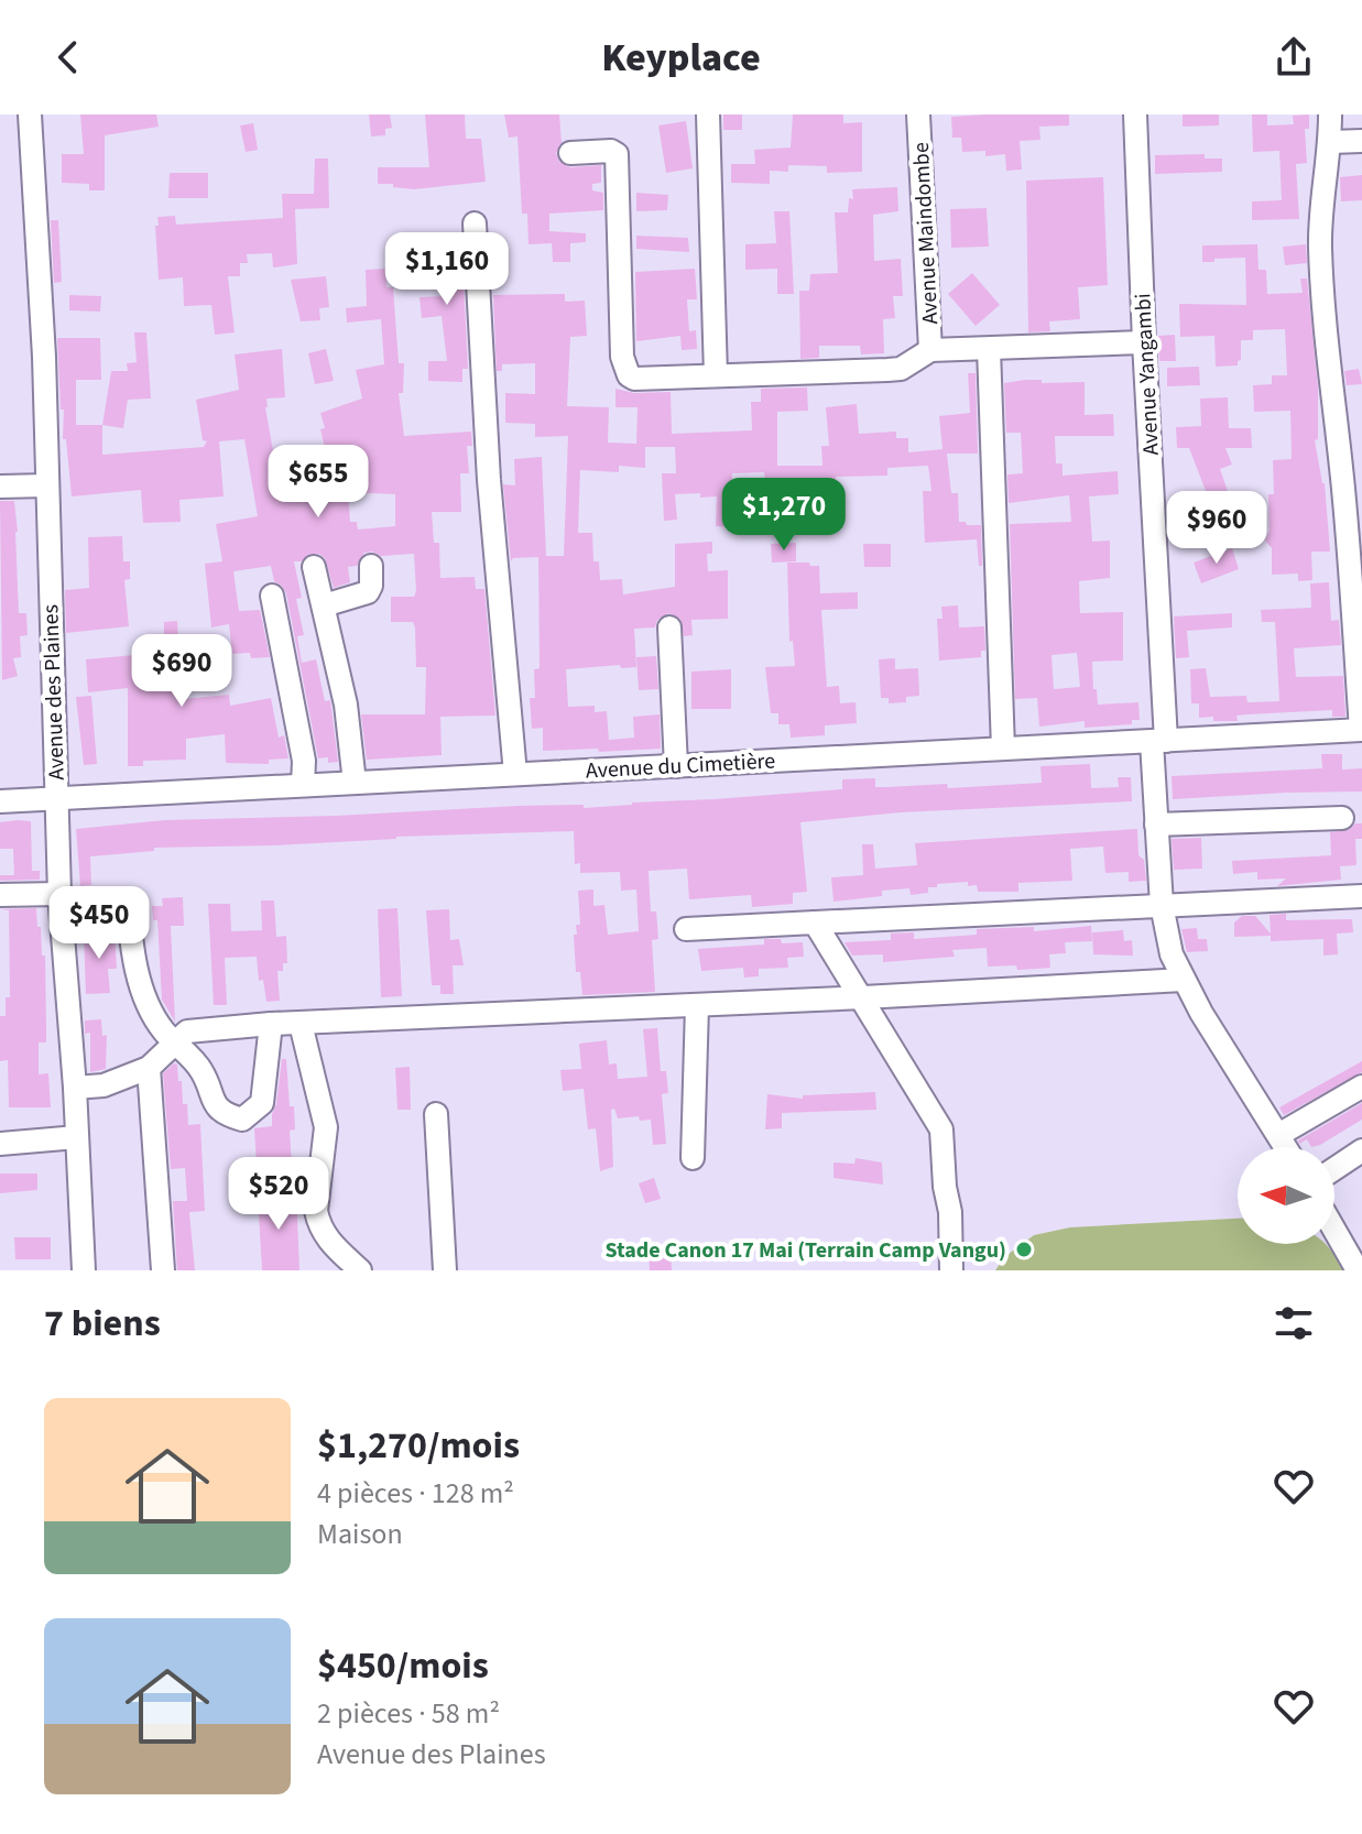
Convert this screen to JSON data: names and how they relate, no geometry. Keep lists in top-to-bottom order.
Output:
{
  "streets": {
    "street": [
      "Avenue Maindombe",
      "Avenue Yangambi",
      "Avenue des Plaines",
      "Avenue du Cimetière"
    ]
  },
  "crossings": [
    ["Avenue Maindombe", "Avenue Yangambi"],
    ["Avenue Yangambi", "Avenue du Cimetière"],
    ["Avenue des Plaines", "Avenue du Cimetière"]
  ],
  "places": ["Stade Canon 17 Mai (Terrain Camp Vangu)"],
  "north": "left",
  "page": {
    "header": "Keyplace",
    "price": [
      "$1,160",
      "$655",
      "$1,270",
      "$960",
      "$690",
      "$450",
      "$520"
    ],
    "heading": "7 biens",
    "list": [
      {
        "name": "$1,270/mois",
        "note": "4 pièces · 128 m² · Maison"
      },
      {
        "name": "$450/mois",
        "note": "2 pièces · 58 m² · Avenue des Plaines"
      }
    ]
  }
}
